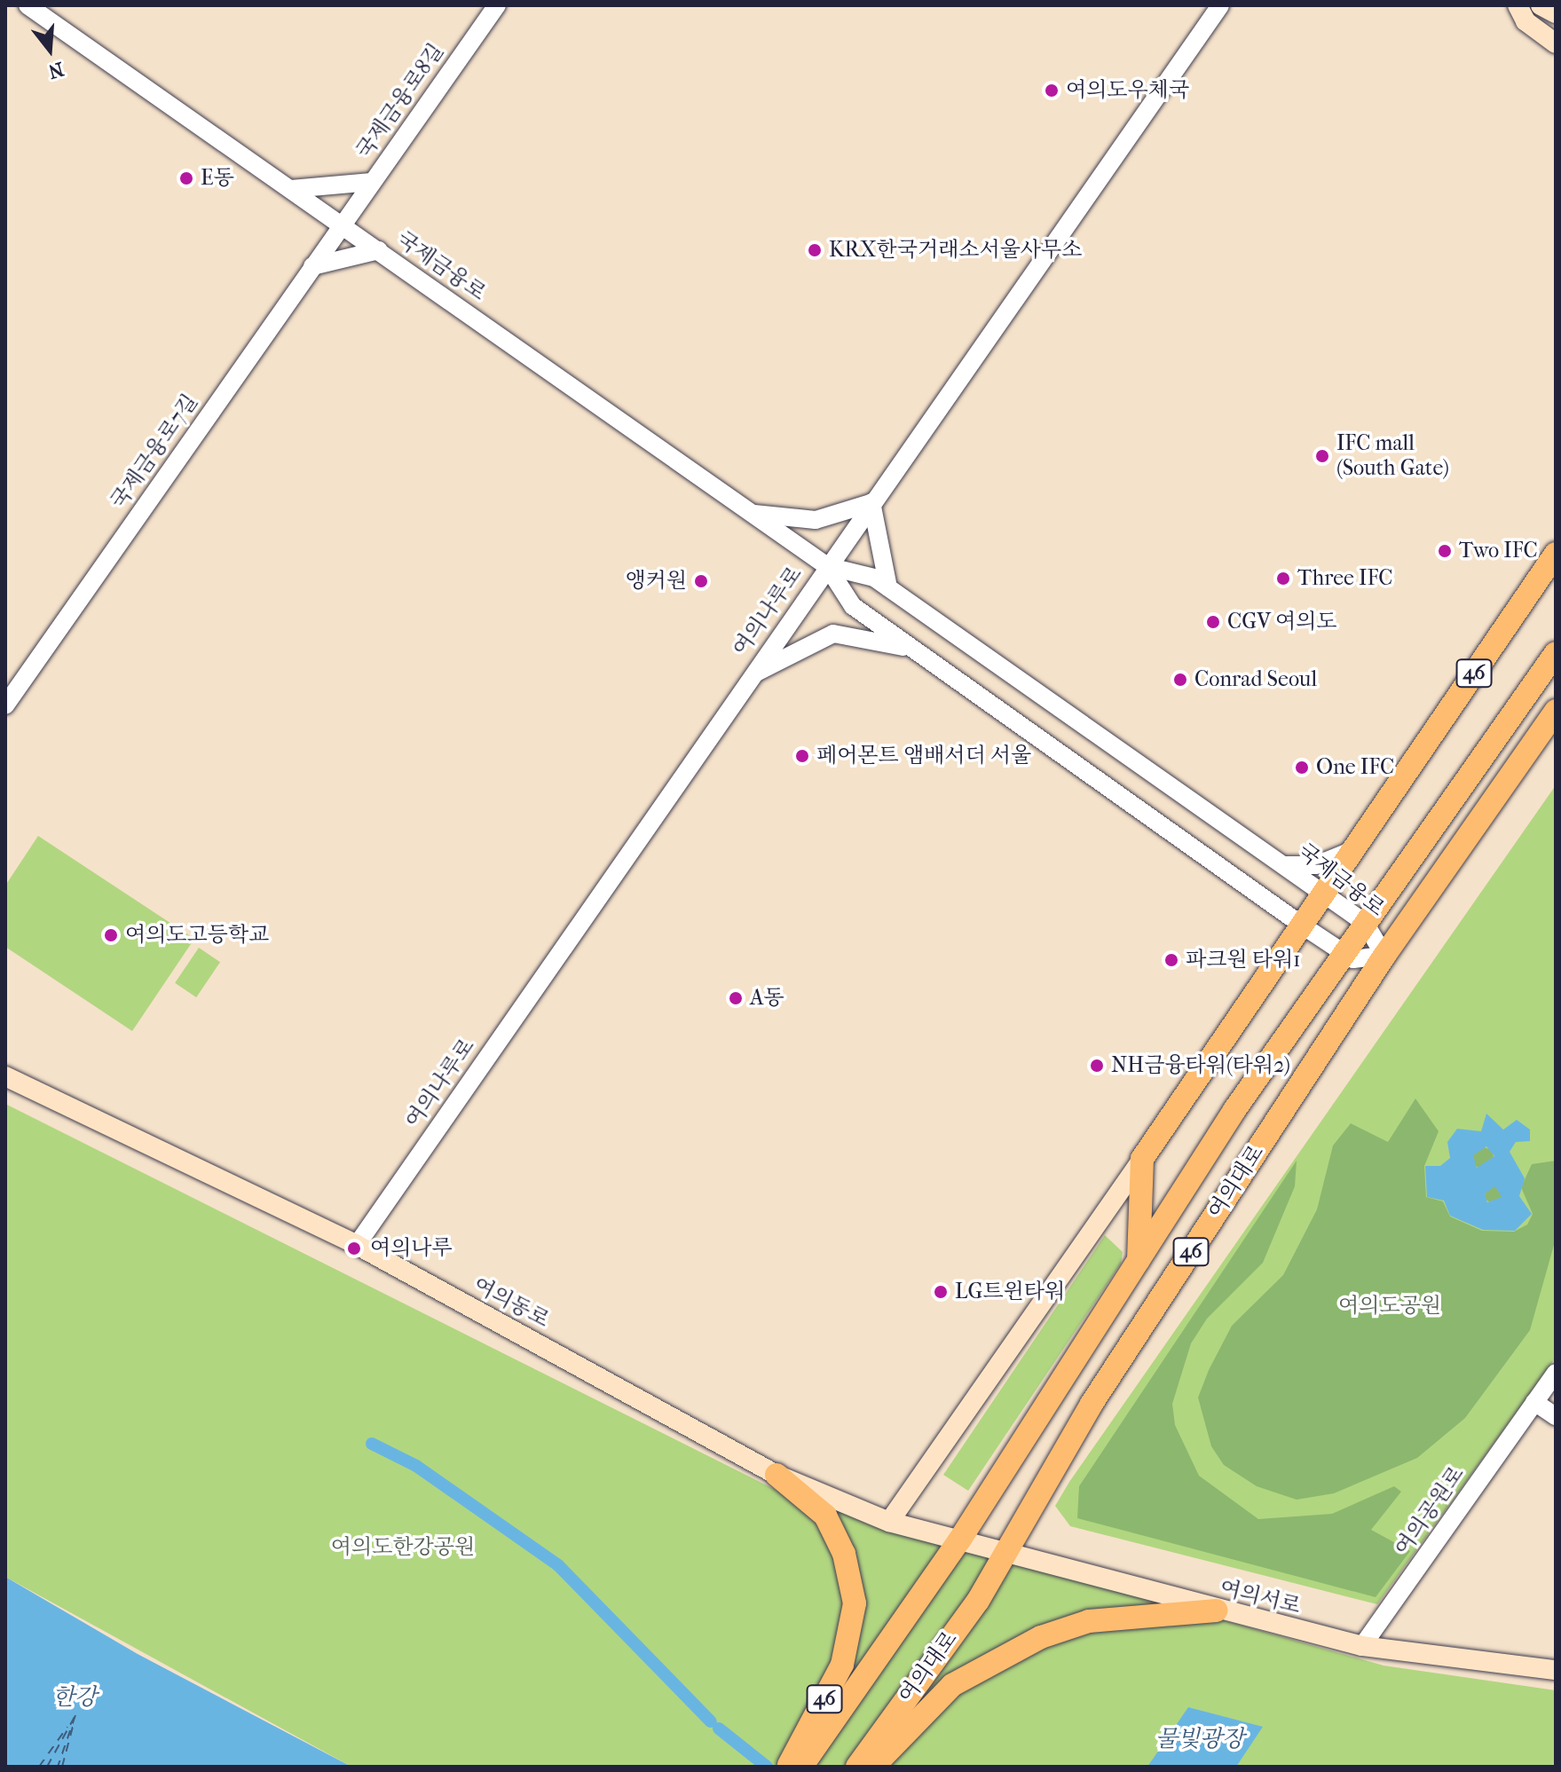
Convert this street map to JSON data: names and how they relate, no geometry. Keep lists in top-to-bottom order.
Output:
{
  "streets": {
    "main road": [
      "46",
      "여의대로",
      "여의동로",
      "여의서로"
    ],
    "street": [
      "국제금융로8길",
      "국제금융로",
      "국제금융로7길",
      "여의나루로",
      "여의공원로"
    ]
  },
  "crossings": [
    ["국제금융로8길", "국제금융로"],
    ["국제금융로8길", "국제금융로7길"],
    ["국제금융로", "국제금융로7길"],
    ["국제금융로", "여의나루로"],
    ["국제금융로", "46"],
    ["국제금융로", "여의대로"],
    ["여의나루로", "여의동로"],
    ["46", "여의동로"],
    ["여의대로", "여의동로"],
    ["여의대로", "여의서로"],
    ["여의동로", "여의서로"],
    ["여의공원로", "여의서로"]
  ],
  "water": ["한강", "물빛광장"],
  "parks": ["여의도공원", "여의도한강공원"],
  "places": [
    "여의도우체국",
    "E동",
    "KRX한국거래소서울사무소",
    "IFC mall (South Gate)",
    "Two IFC",
    "Three IFC",
    "앵커원",
    "CGV 여의도",
    "Conrad Seoul",
    "페어몬트 앰배서더 서울",
    "One IFC",
    "여의도고등학교",
    "파크원 타워1",
    "A동",
    "NH금융타워(타워2)",
    "여의나루",
    "LG트윈타워"
  ],
  "north": "bottom"
}
